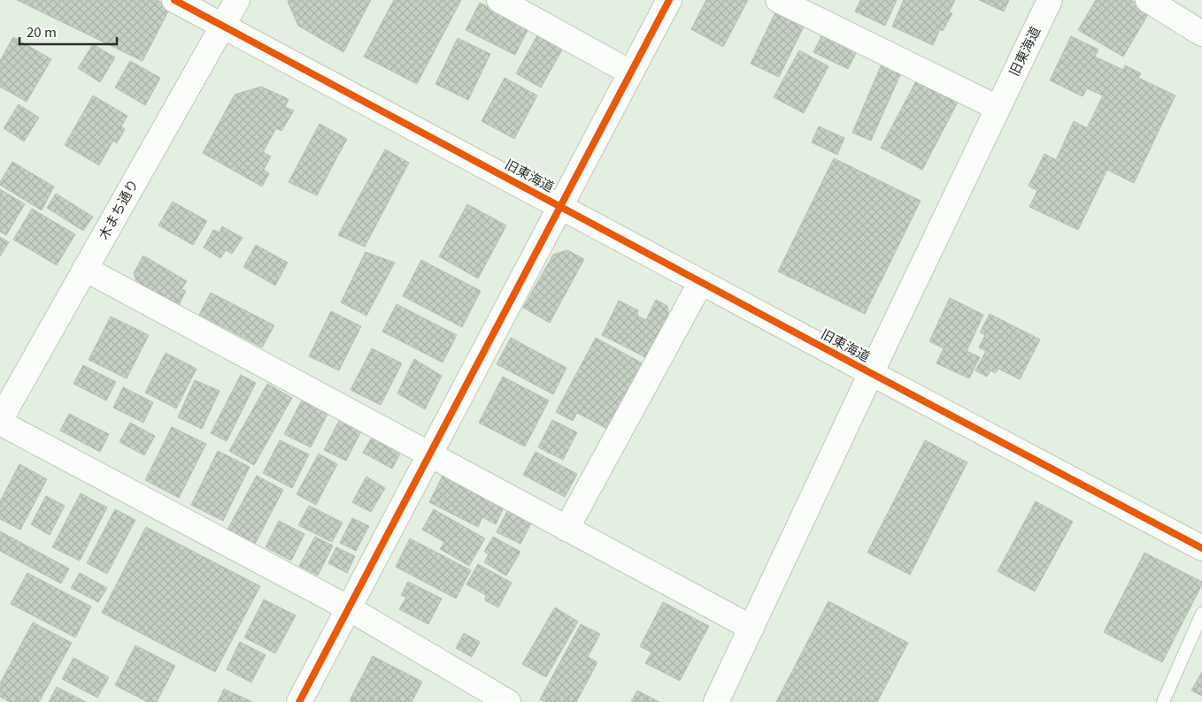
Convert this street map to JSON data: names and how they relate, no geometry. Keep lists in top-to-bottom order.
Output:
{
  "streets": {
    "street": ["旧東海道", "木まち通り"]
  },
  "crossings": [
    ["旧東海道", "木まち通り"]
  ],
  "scale_bar": "20 m"
}
